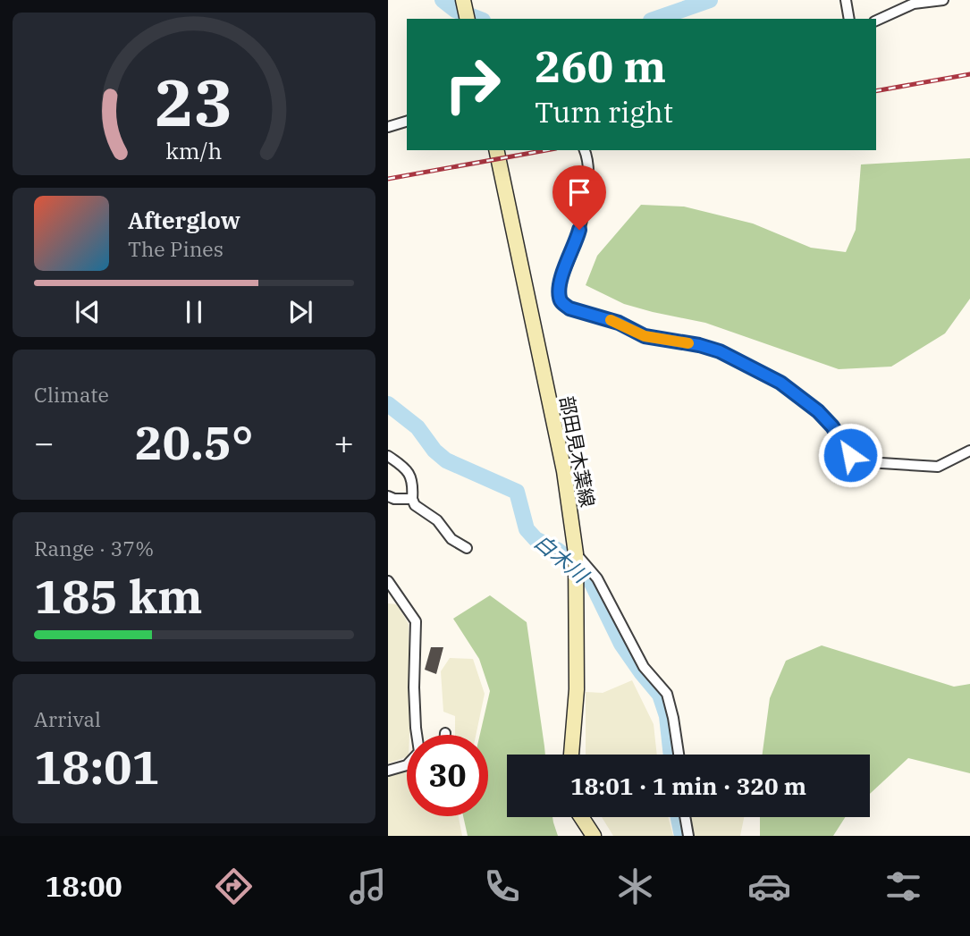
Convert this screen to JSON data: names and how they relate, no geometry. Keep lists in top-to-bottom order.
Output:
{
  "streets": {
    "main road": ["部田見木葉線"]
  },
  "water": ["白木川"],
  "page": {
    "turn": ["260 m", "Turn right"],
    "song": ["Afterglow", "The Pines"],
    "tile": [
      "Climate",
      ["Range · 37%", "185 km"],
      ["Arrival", "18:01"]
    ],
    "heat": ["−", "20.5°", "+"],
    "limit": "30",
    "trip": "18:01 · 1 min · 320 m",
    "tabs": "18:00",
    "gauge": ["23", "km/h"]
  }
}
